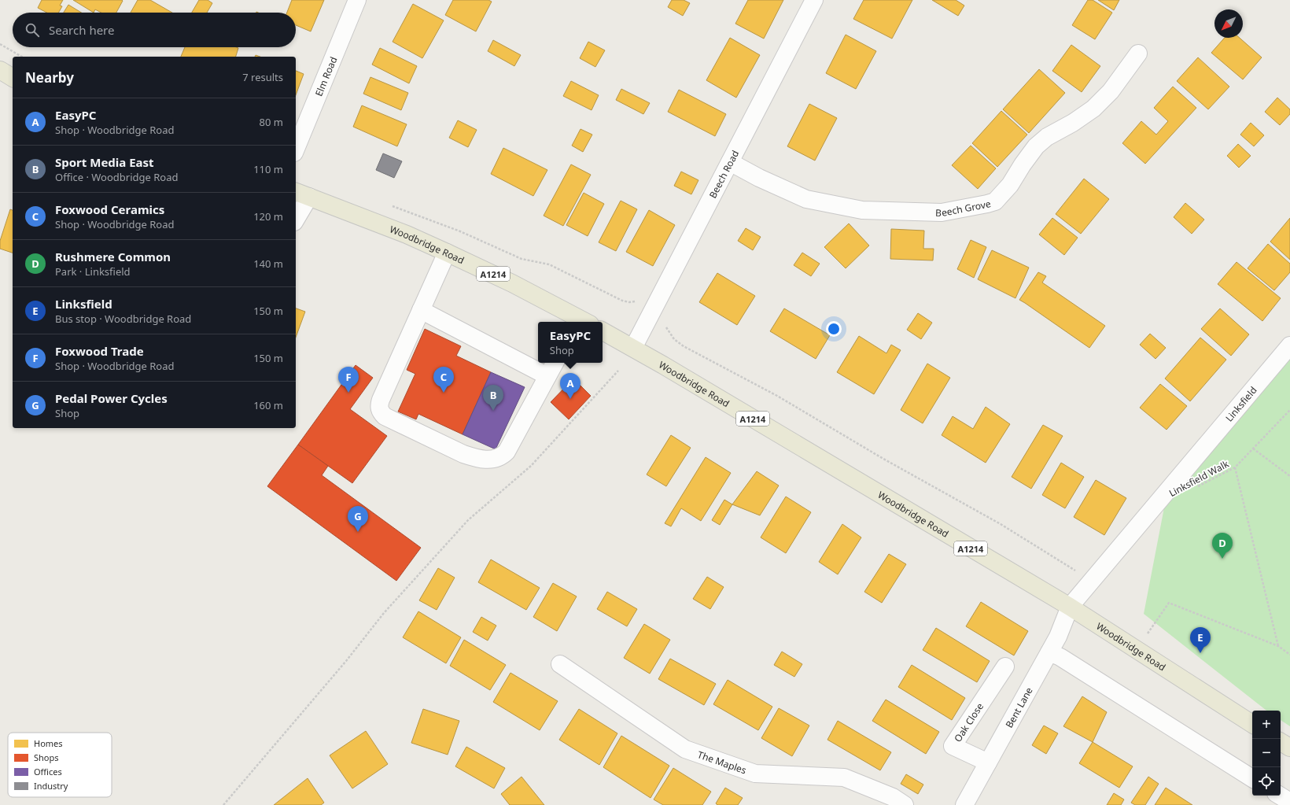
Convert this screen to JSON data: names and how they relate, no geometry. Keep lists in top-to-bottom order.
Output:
{
  "streets": {
    "main road": ["Woodbridge Road", "A1214"],
    "street": [
      "Elm Road",
      "Beech Road",
      "Beech Grove",
      "Linksfield",
      "Bent Lane",
      "Oak Close",
      "The Maples"
    ],
    "path": ["Linksfield Walk"]
  },
  "crossings": [
    ["Beech Road", "Beech Grove"],
    ["Beech Road", "Woodbridge Road"],
    ["Woodbridge Road", "Linksfield"],
    ["Woodbridge Road", "Bent Lane"],
    ["Linksfield", "Bent Lane"],
    ["Bent Lane", "Oak Close"]
  ],
  "legend": [
    "Homes",
    "Shops",
    "Offices",
    "Industry"
  ],
  "north": "bottom left",
  "page": {
    "search": "Search here",
    "heading": ["Nearby", "7 results"],
    "list": [
      {
        "mark": "A",
        "name": "EasyPC",
        "note": "Shop · Woodbridge Road",
        "value": "80 m"
      },
      {
        "mark": "B",
        "name": "Sport Media East",
        "note": "Office · Woodbridge Road",
        "value": "110 m"
      },
      {
        "mark": "C",
        "name": "Foxwood Ceramics",
        "note": "Shop · Woodbridge Road",
        "value": "120 m"
      },
      {
        "mark": "D",
        "name": "Rushmere Common",
        "note": "Park · Linksfield",
        "value": "140 m"
      },
      {
        "mark": "E",
        "name": "Linksfield",
        "note": "Bus stop · Woodbridge Road",
        "value": "150 m"
      },
      {
        "mark": "F",
        "name": "Foxwood Trade",
        "note": "Shop · Woodbridge Road",
        "value": "150 m"
      },
      {
        "mark": "G",
        "name": "Pedal Power Cycles",
        "note": "Shop",
        "value": "160 m"
      }
    ],
    "popup": ["EasyPC", "Shop"],
    "pins": [
      "C",
      "F",
      "A",
      "B",
      "G",
      "D",
      "E"
    ],
    "map_buttons": ["+", "−"]
  }
}
